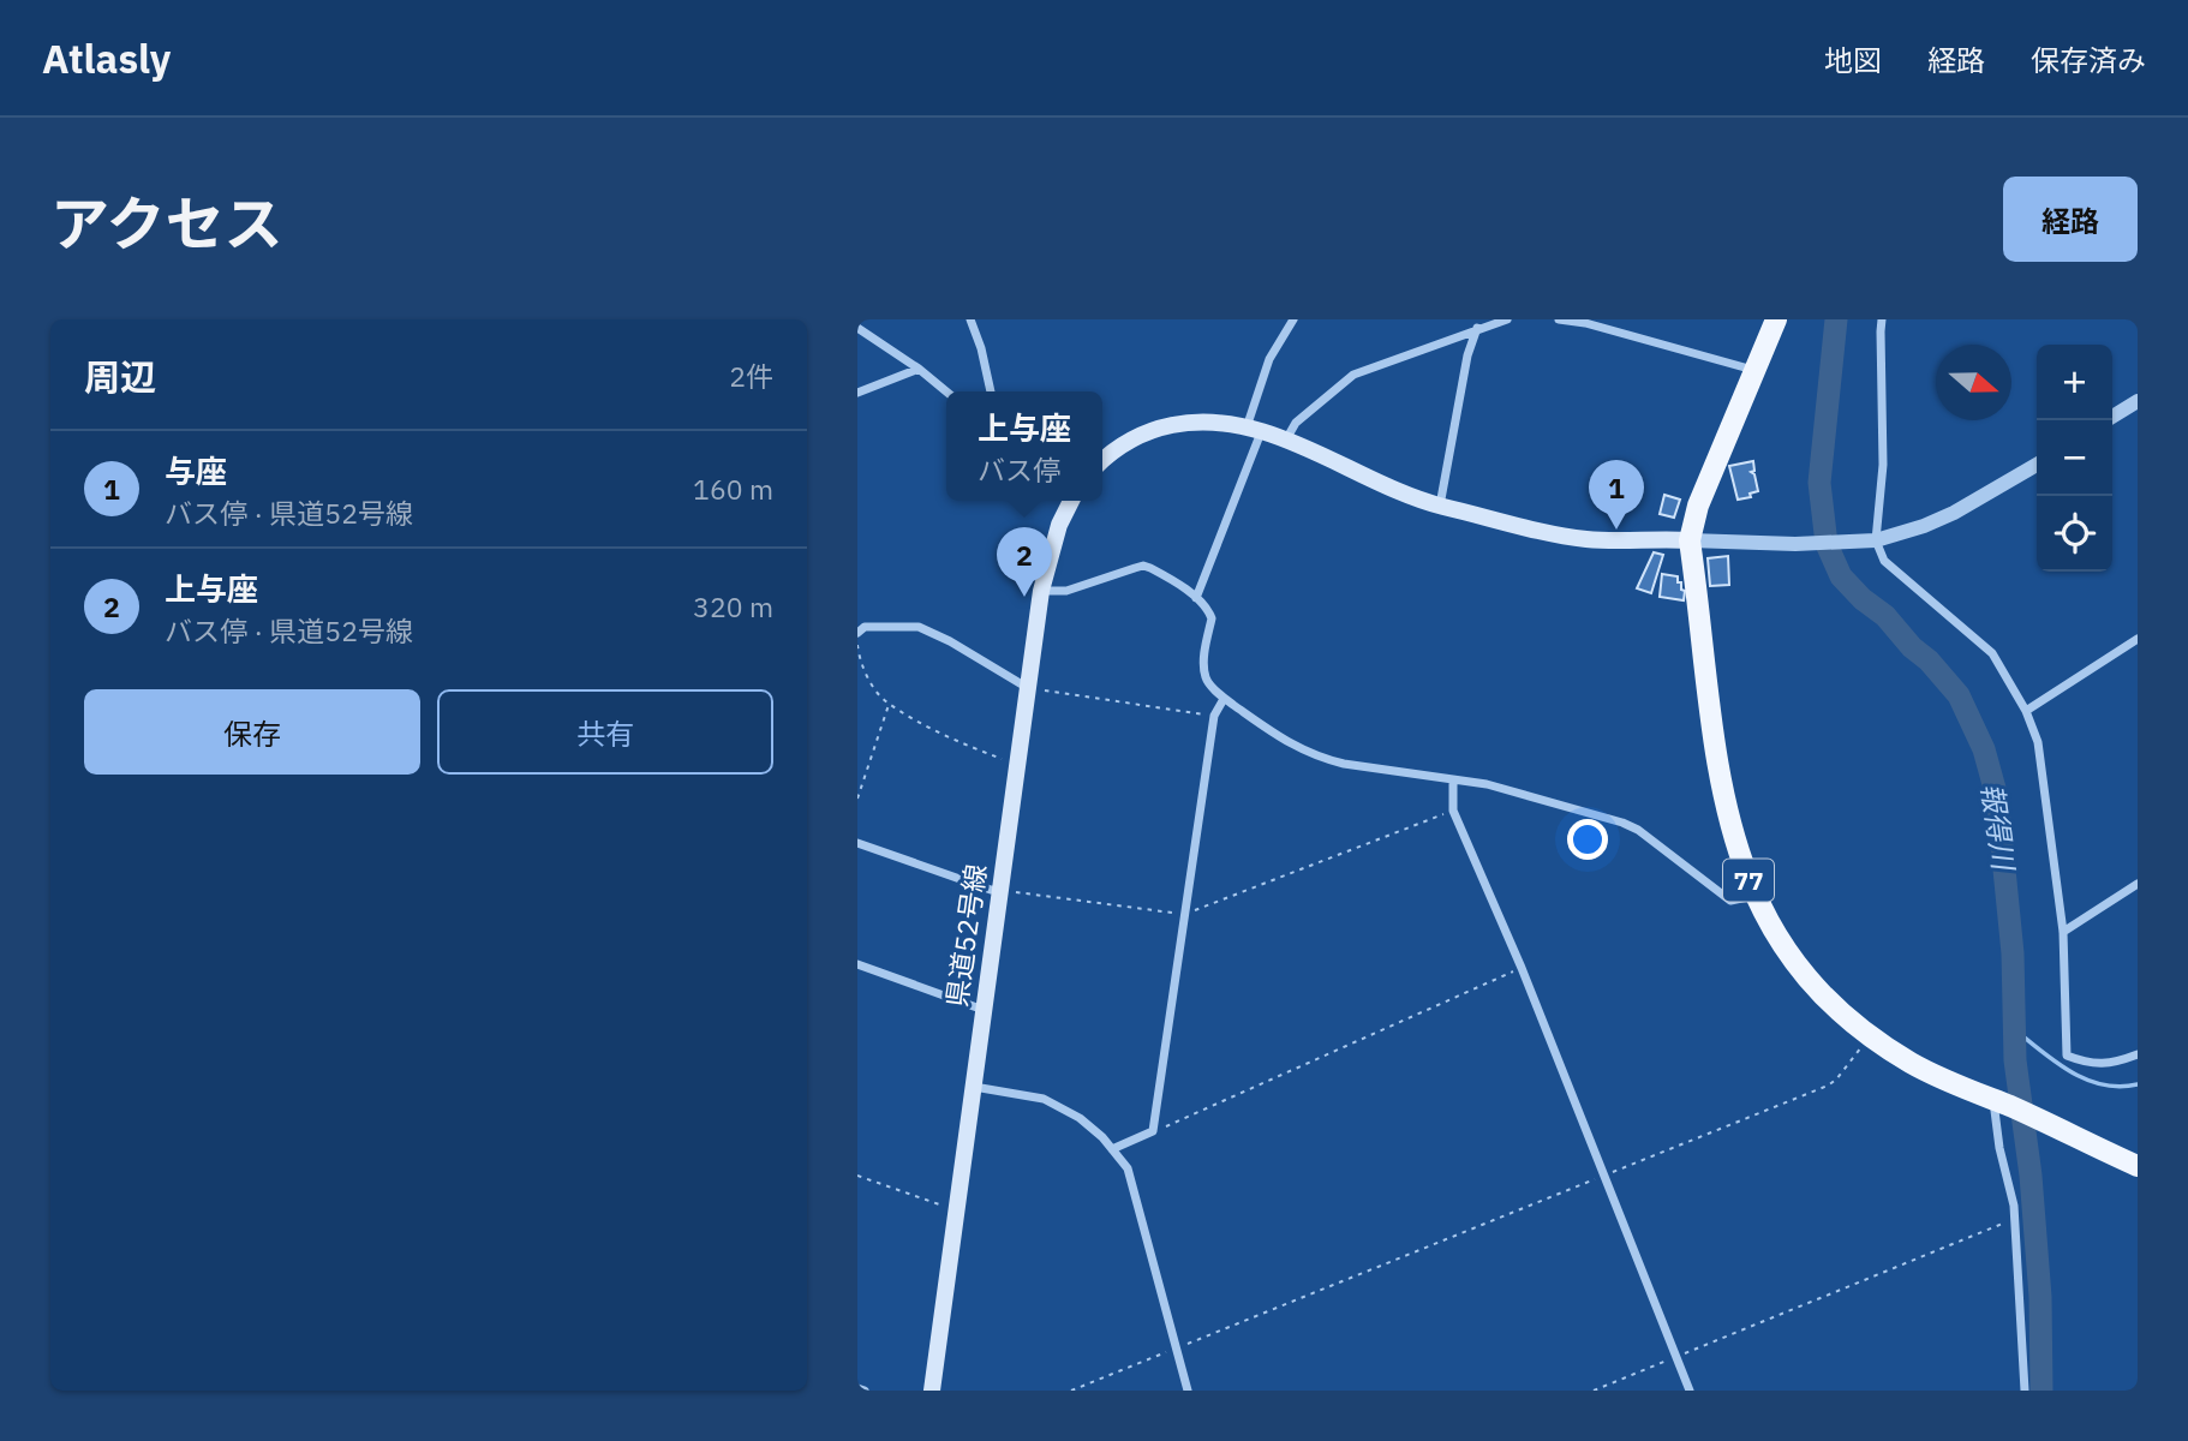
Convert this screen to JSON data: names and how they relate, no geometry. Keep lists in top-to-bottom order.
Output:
{
  "streets": {
    "main road": ["77", "県道52号線"]
  },
  "water": ["報得川"],
  "north": "right",
  "page": {
    "header": "Atlasly",
    "nav": ["地図", "経路", "保存済み"],
    "title": "アクセス",
    "buttons": [
      "経路",
      ["保存", "共有"]
    ],
    "heading": ["周辺", "2件"],
    "map_buttons": ["+", "−"],
    "popup": ["上与座", "バス停"],
    "list": [
      {
        "mark": "1",
        "name": "与座",
        "note": "バス停 · 県道52号線",
        "value": "160 m"
      },
      {
        "mark": "2",
        "name": "上与座",
        "note": "バス停 · 県道52号線",
        "value": "320 m"
      }
    ],
    "pins": ["1", "2"]
  }
}
